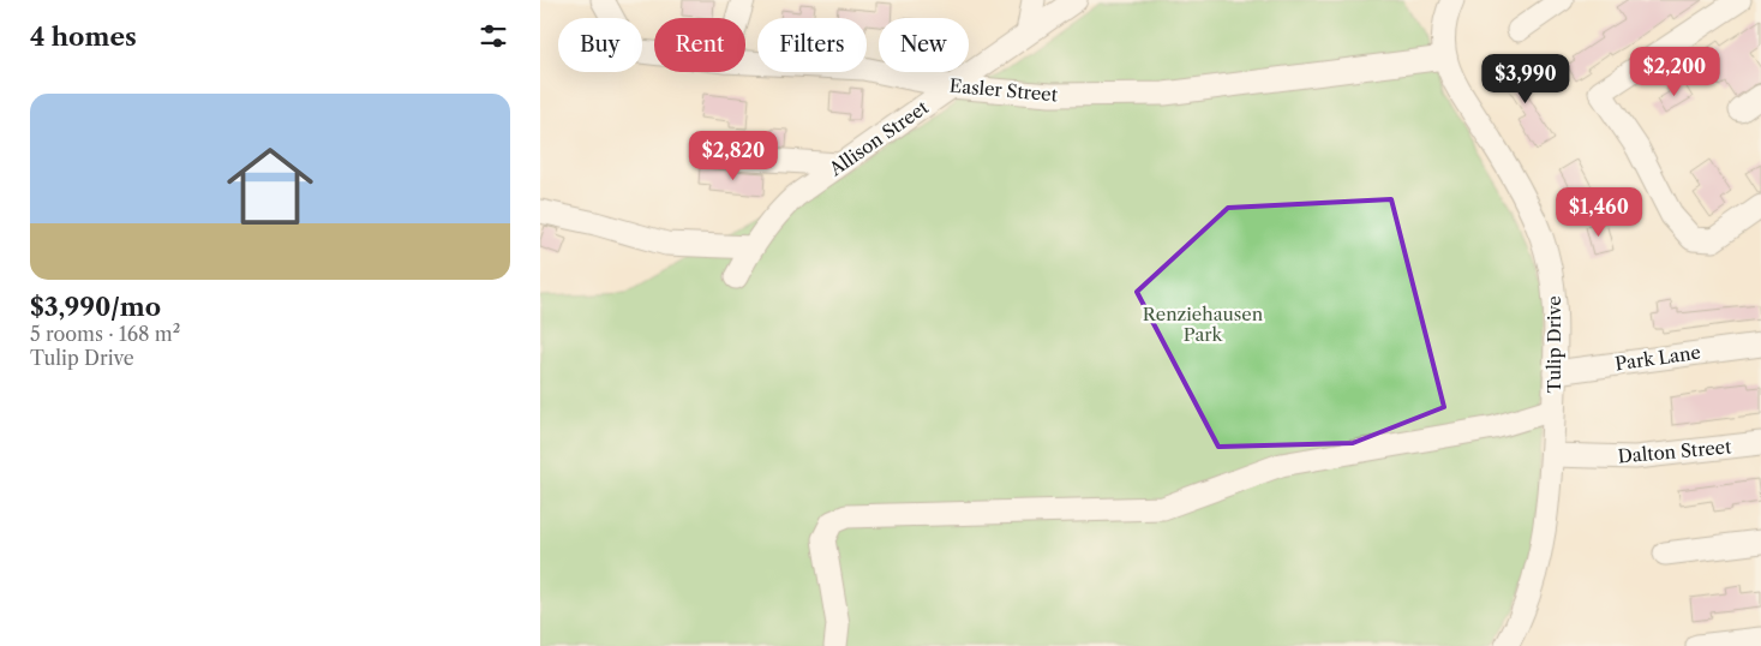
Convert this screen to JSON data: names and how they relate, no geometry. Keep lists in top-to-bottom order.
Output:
{
  "streets": {
    "street": [
      "Easler Street",
      "Allison Street",
      "Tulip Drive",
      "Park Lane",
      "Dalton Street"
    ]
  },
  "crossings": [
    ["Easler Street", "Allison Street"],
    ["Easler Street", "Tulip Drive"],
    ["Tulip Drive", "Park Lane"],
    ["Tulip Drive", "Dalton Street"]
  ],
  "parks": ["Renziehausen Park"],
  "page": {
    "heading": "4 homes",
    "chip": [
      "Buy",
      "Rent",
      "Filters",
      "New"
    ],
    "price": [
      "$2,200",
      "$3,990",
      "$2,820",
      "$1,460"
    ],
    "list": [
      {
        "name": "$3,990/mo",
        "note": "5 rooms · 168 m² · Tulip Drive"
      }
    ]
  }
}
